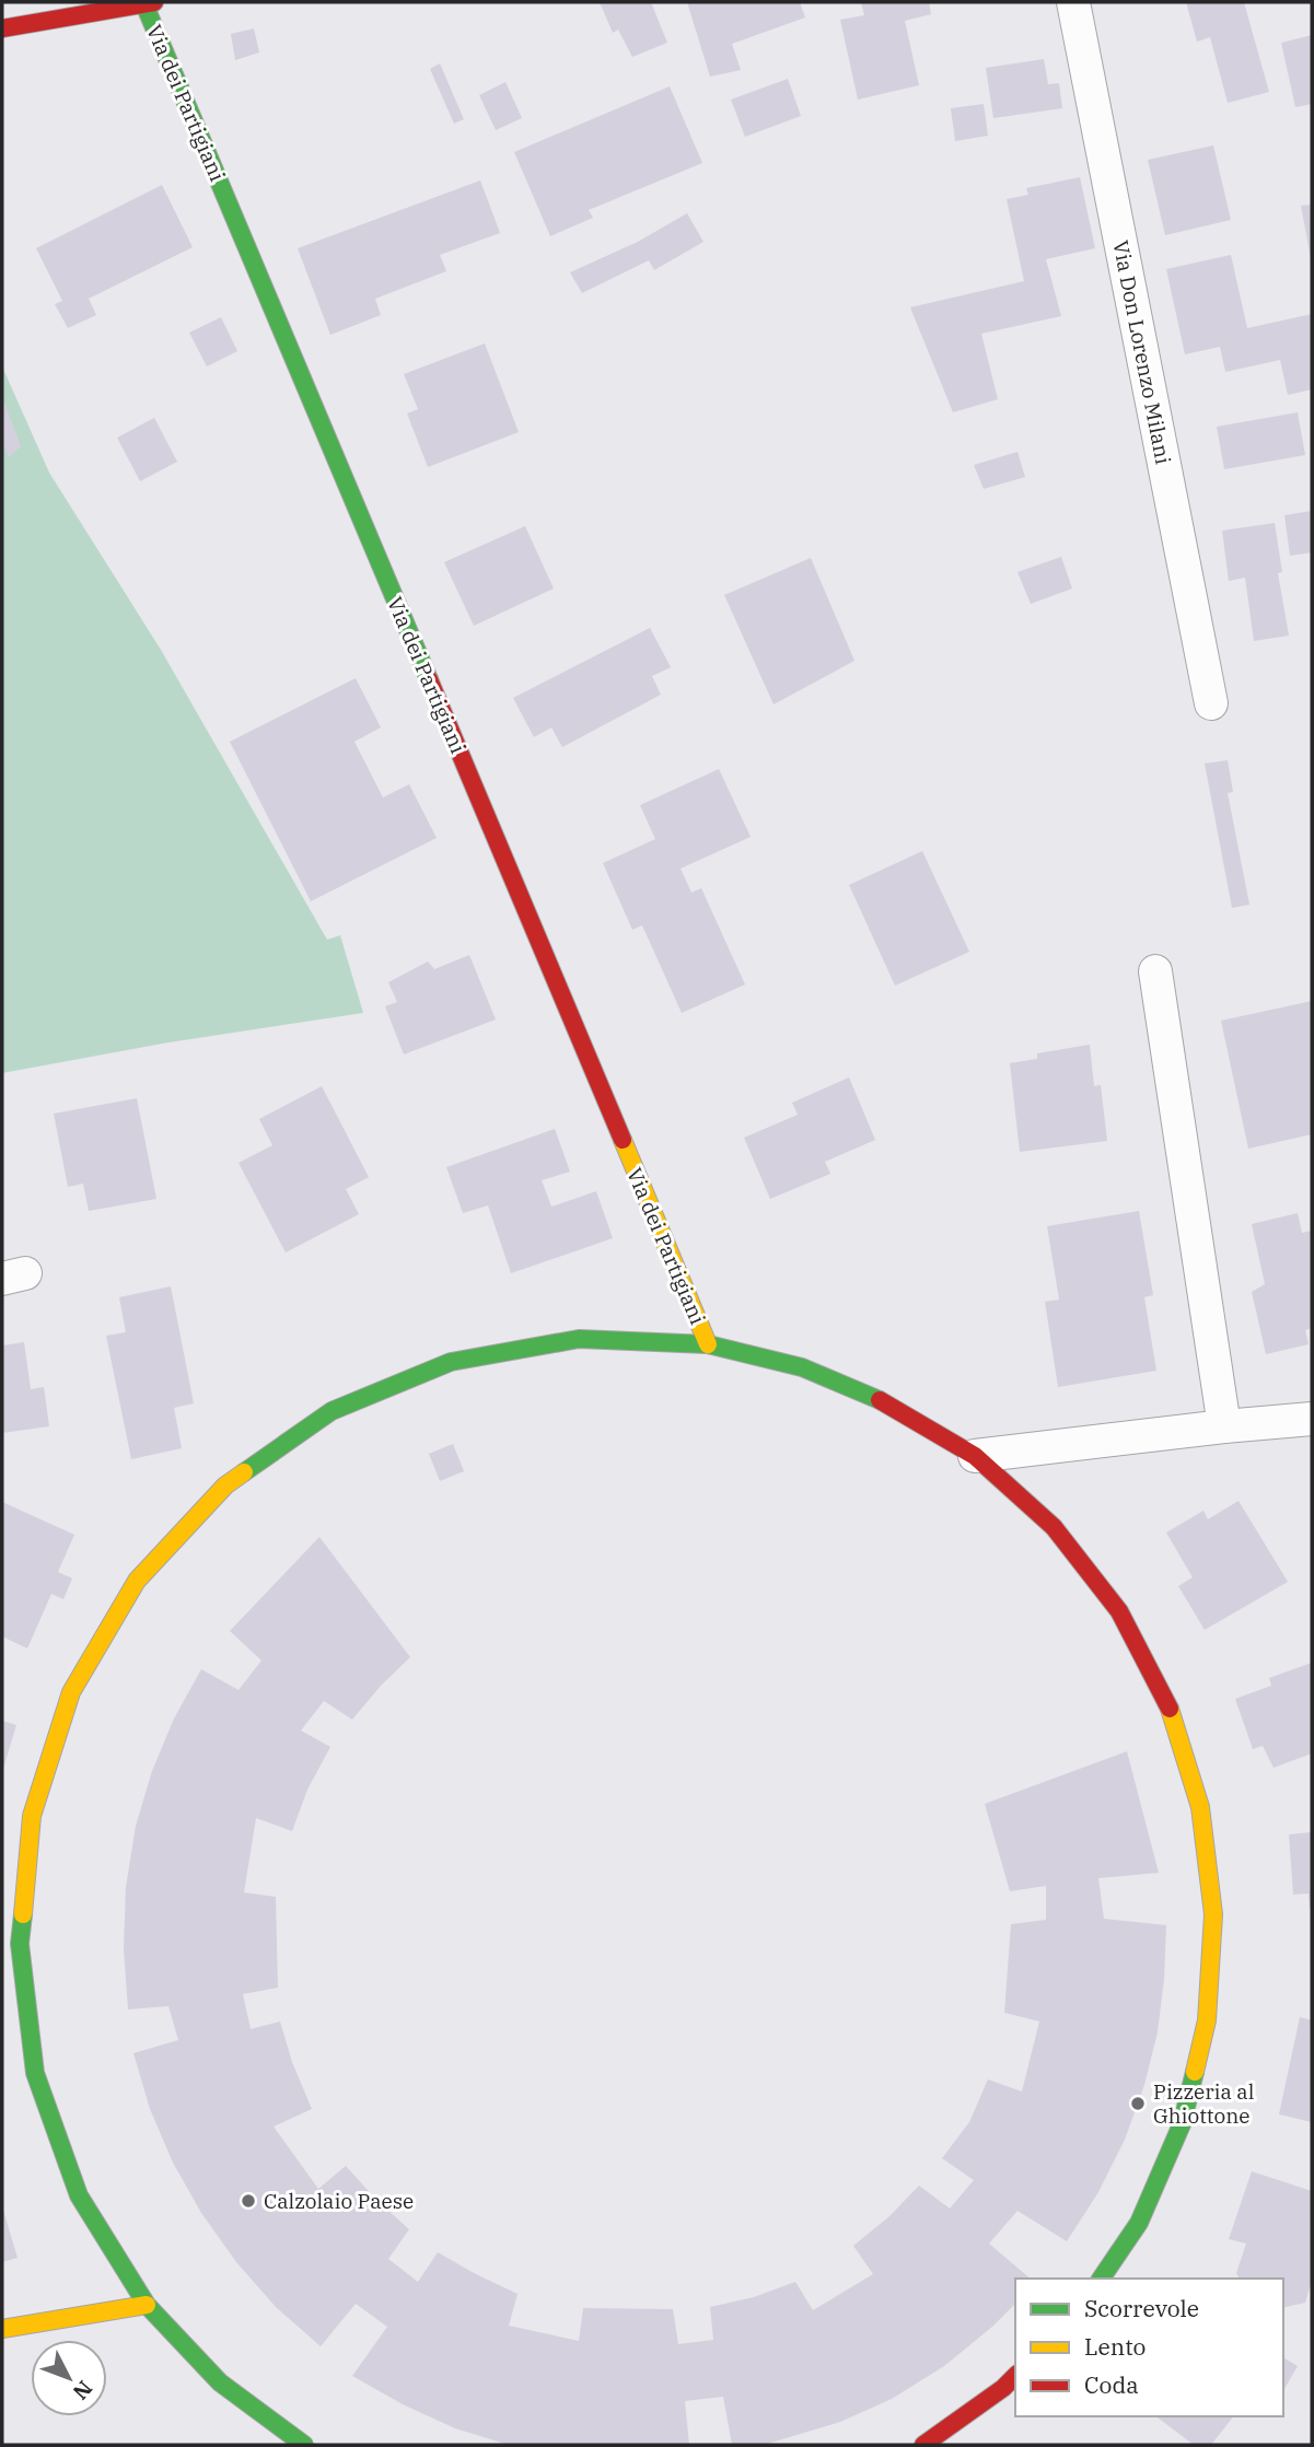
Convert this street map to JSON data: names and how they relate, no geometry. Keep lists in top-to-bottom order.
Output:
{
  "streets": {
    "street": ["Via dei Partigiani", "Via Don Lorenzo Milani"]
  },
  "places": ["Pizzeria al Ghiottone", "Calzolaio Paese"],
  "legend": ["Scorrevole", "Lento", "Coda"],
  "north": "bottom right"
}
